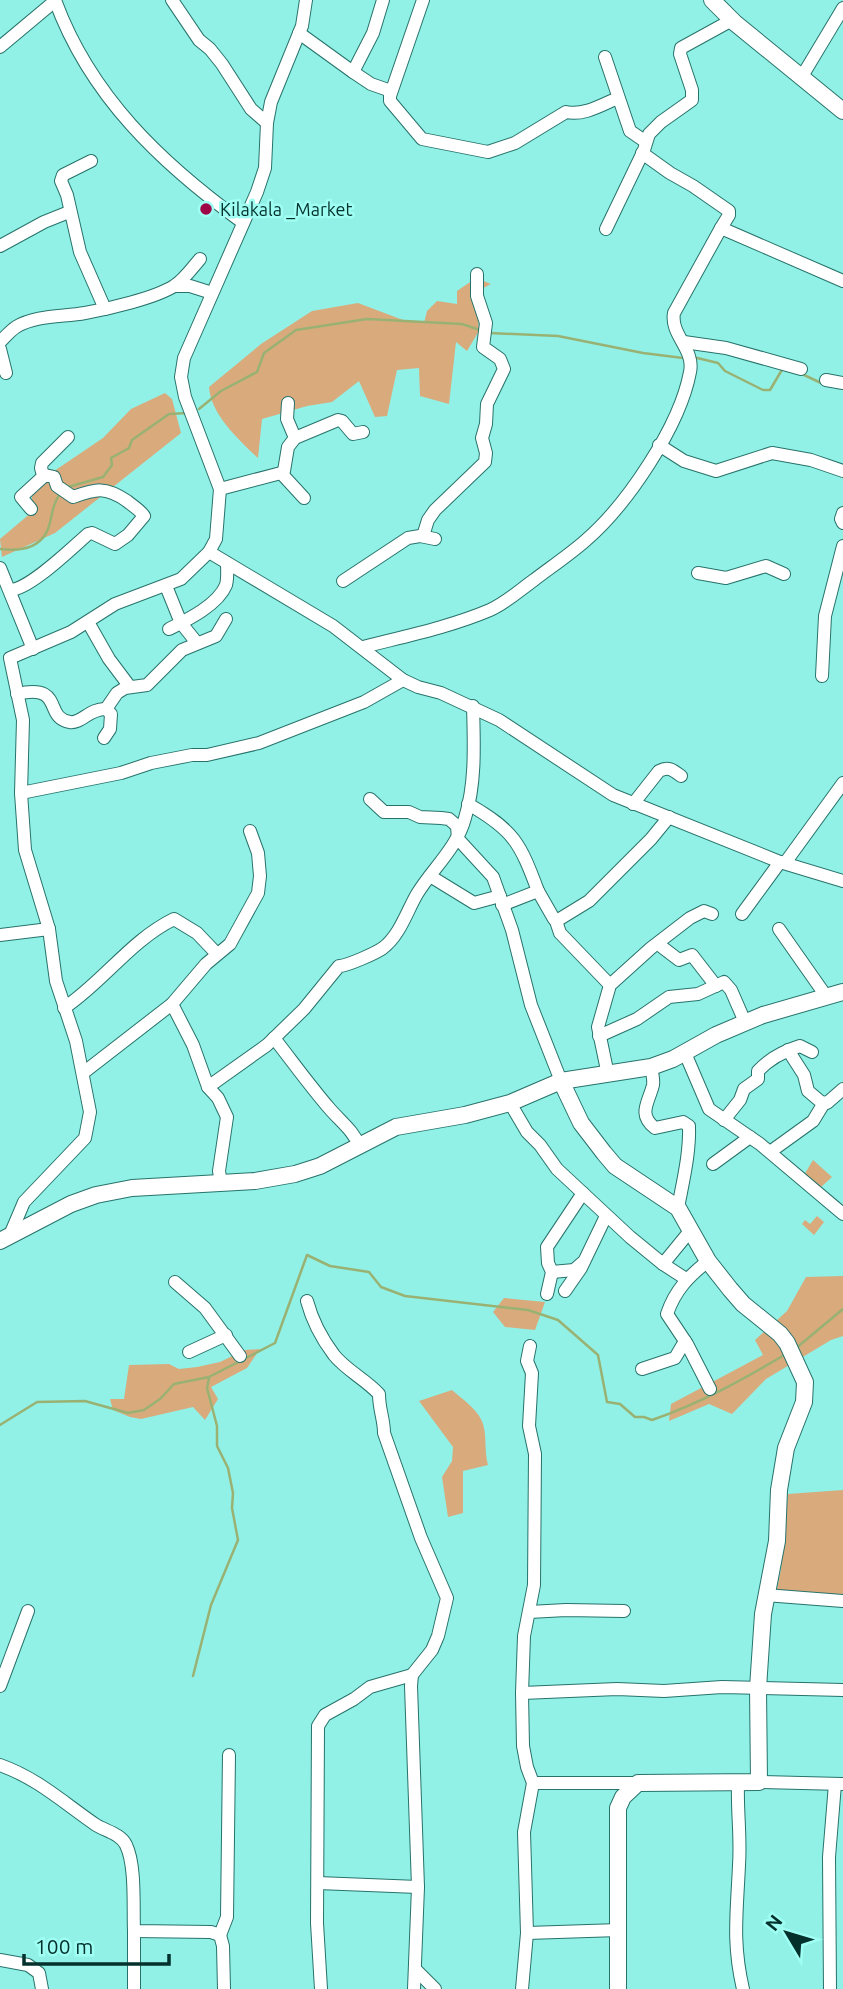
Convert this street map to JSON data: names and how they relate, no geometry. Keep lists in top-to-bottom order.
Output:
{
  "places": ["Kilakala _Market"],
  "scale_bar": "100 m",
  "north": "top left"
}
